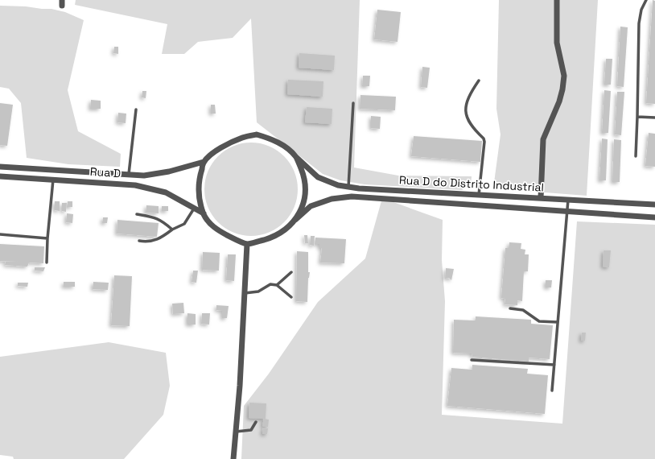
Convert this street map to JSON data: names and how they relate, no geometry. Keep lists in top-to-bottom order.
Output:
{
  "streets": {
    "street": ["Rua D", "Rua D do Distrito Industrial"]
  },
  "crossings": [
    ["Rua D", "Rua D do Distrito Industrial"]
  ]
}
